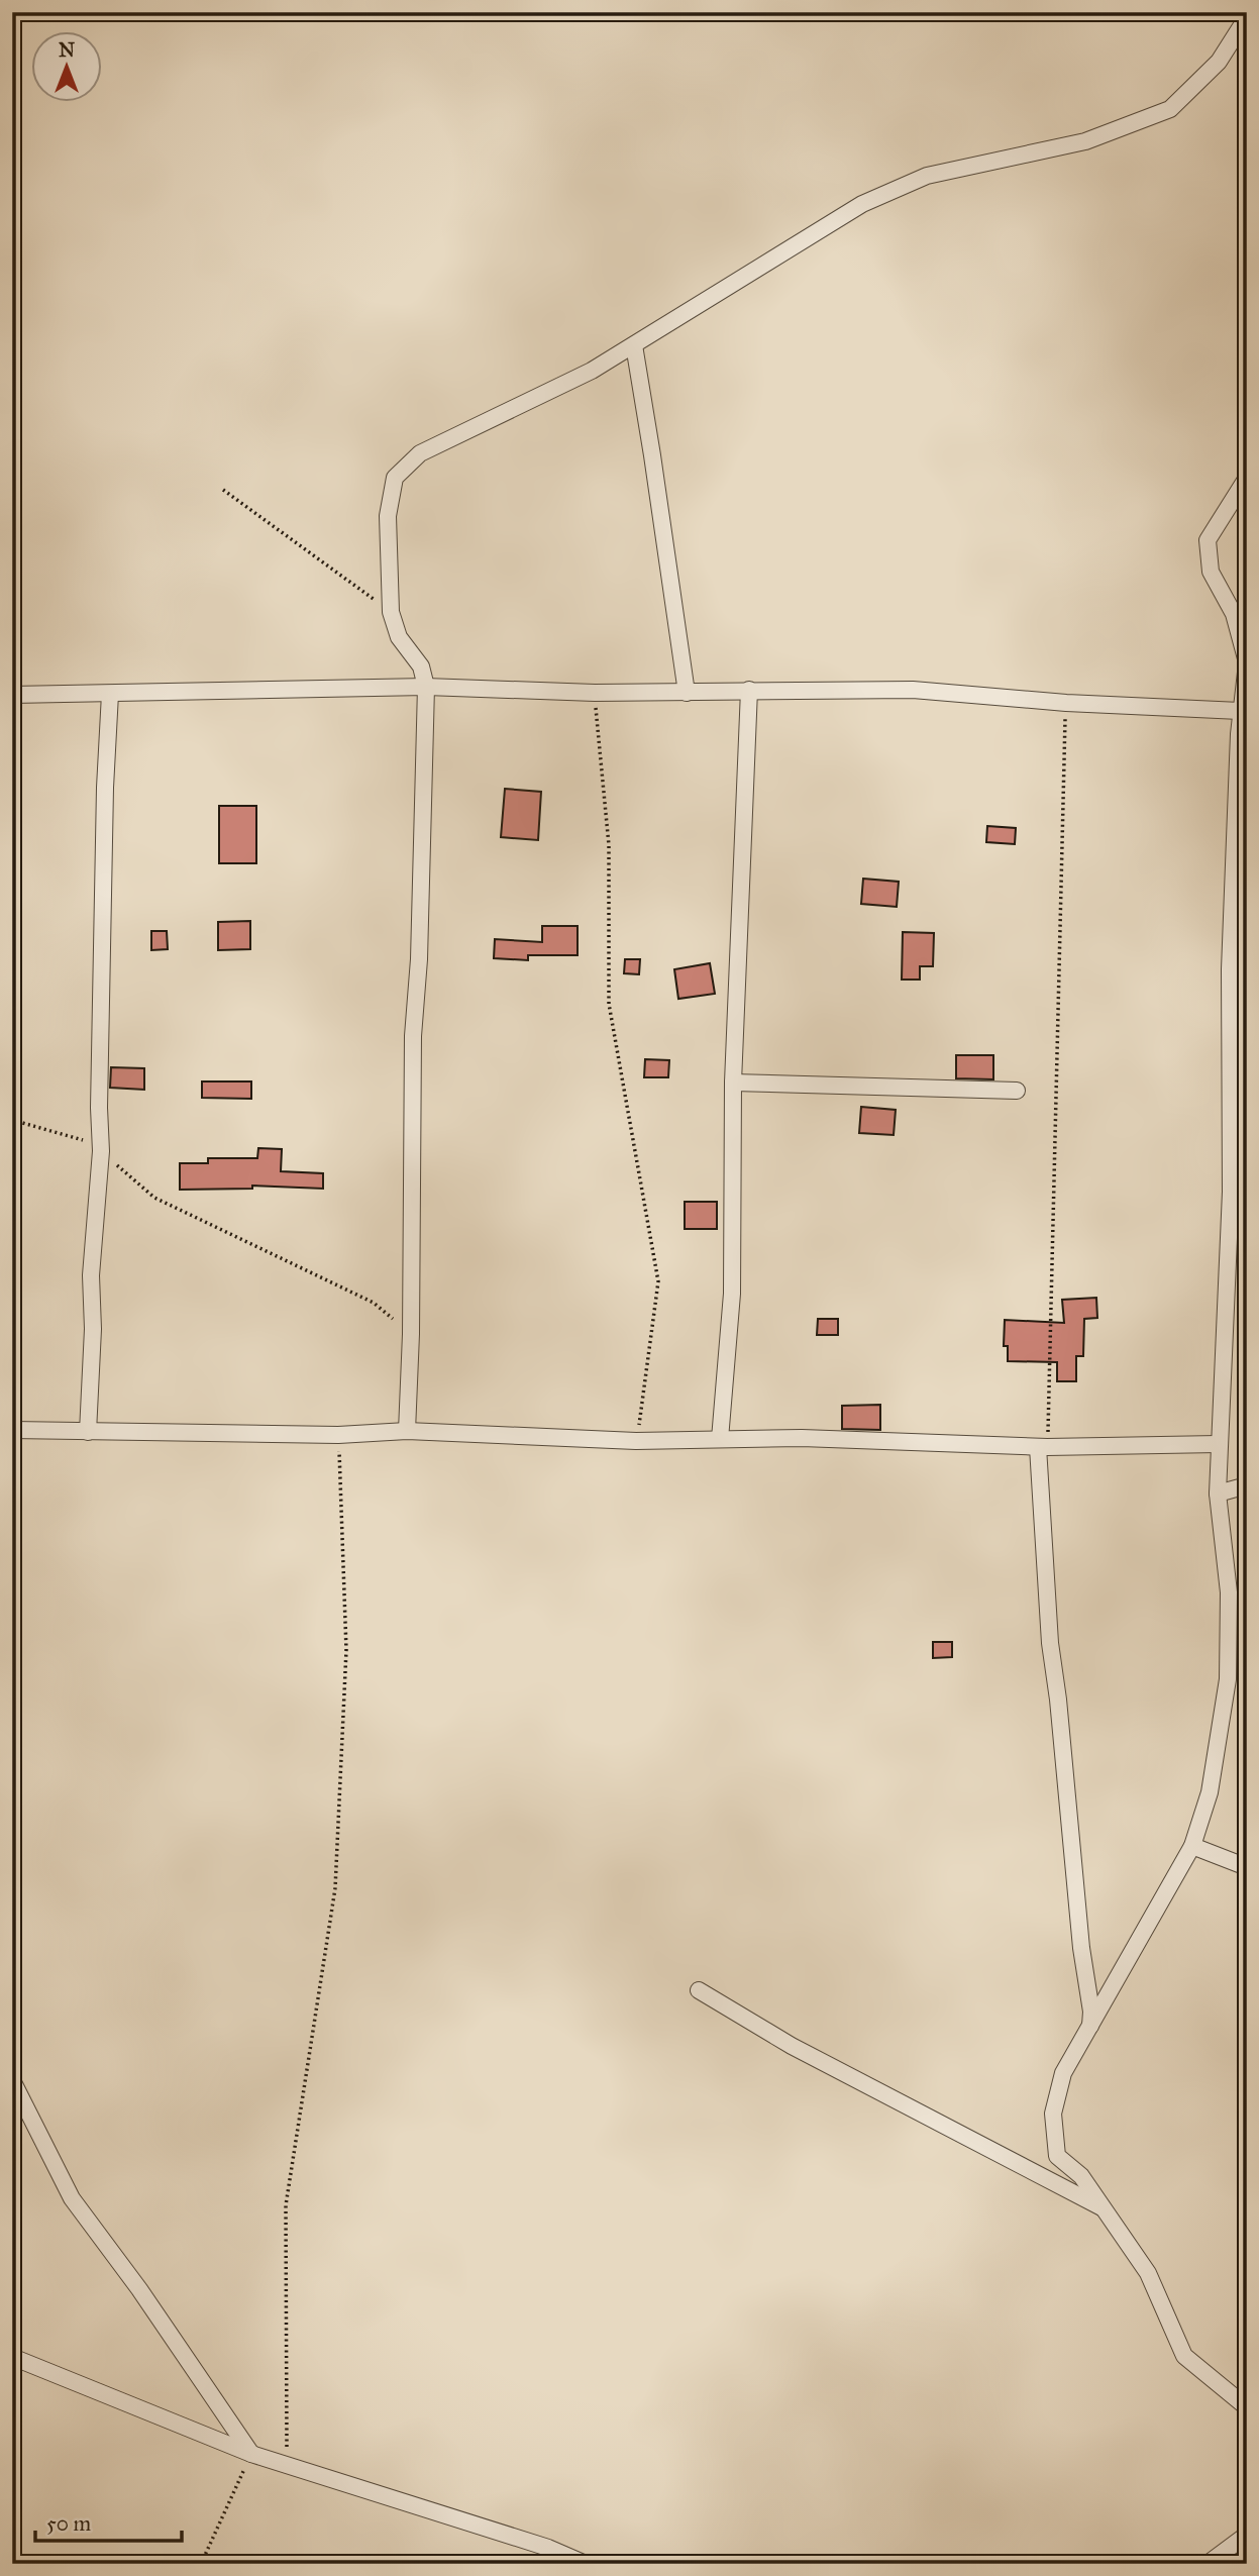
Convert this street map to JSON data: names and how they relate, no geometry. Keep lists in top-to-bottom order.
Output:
{
  "scale_bar": "50 m",
  "north": "top"
}
